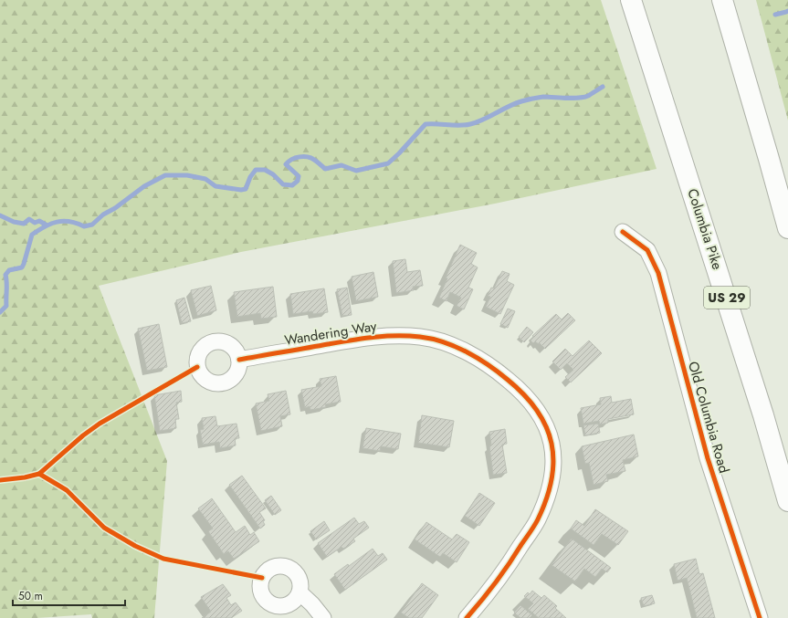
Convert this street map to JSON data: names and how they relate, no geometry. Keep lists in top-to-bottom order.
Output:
{
  "streets": {
    "highway": ["Columbia Pike", "US 29"],
    "street": ["Wandering Way", "Old Columbia Road"]
  },
  "scale_bar": "50 m"
}
